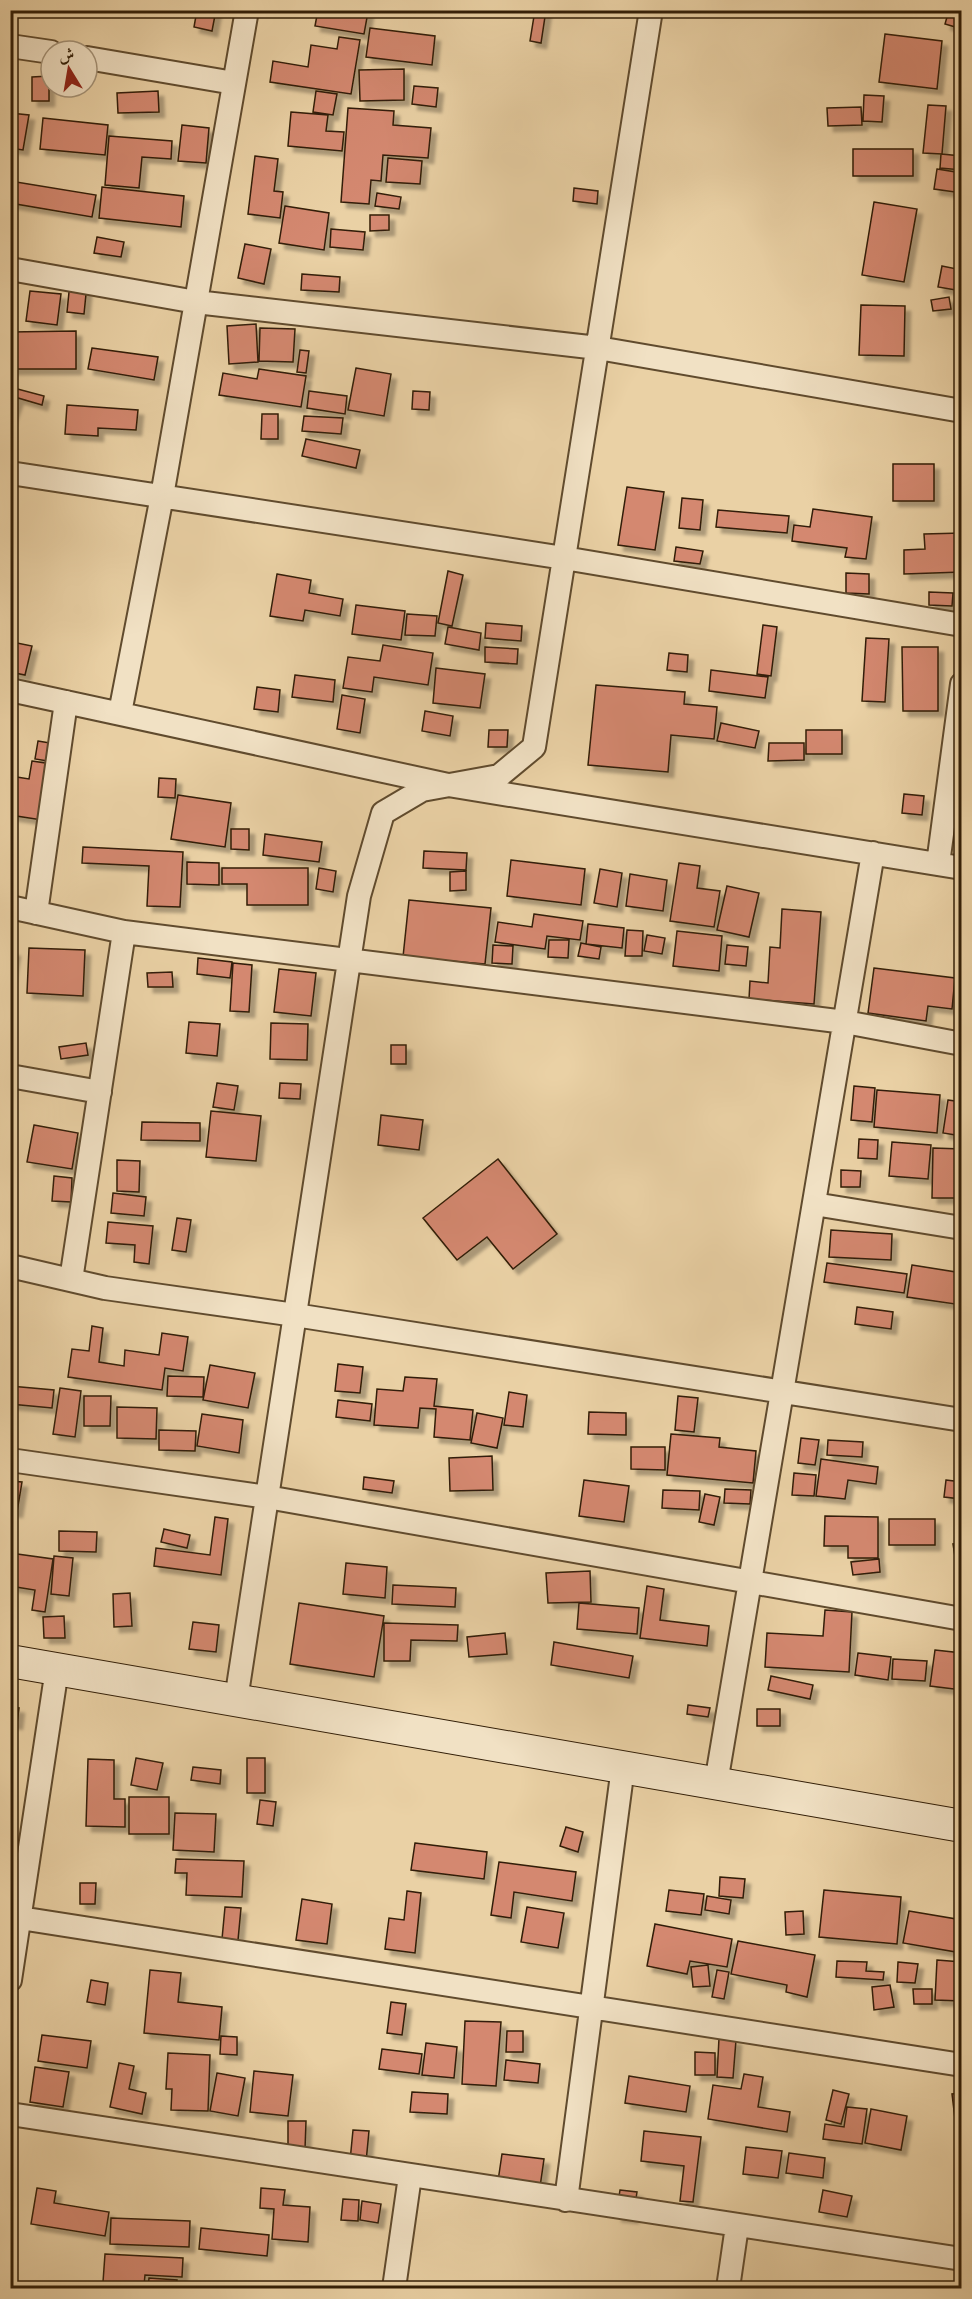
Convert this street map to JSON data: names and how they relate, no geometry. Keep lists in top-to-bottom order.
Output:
{
  "north": "top"
}
